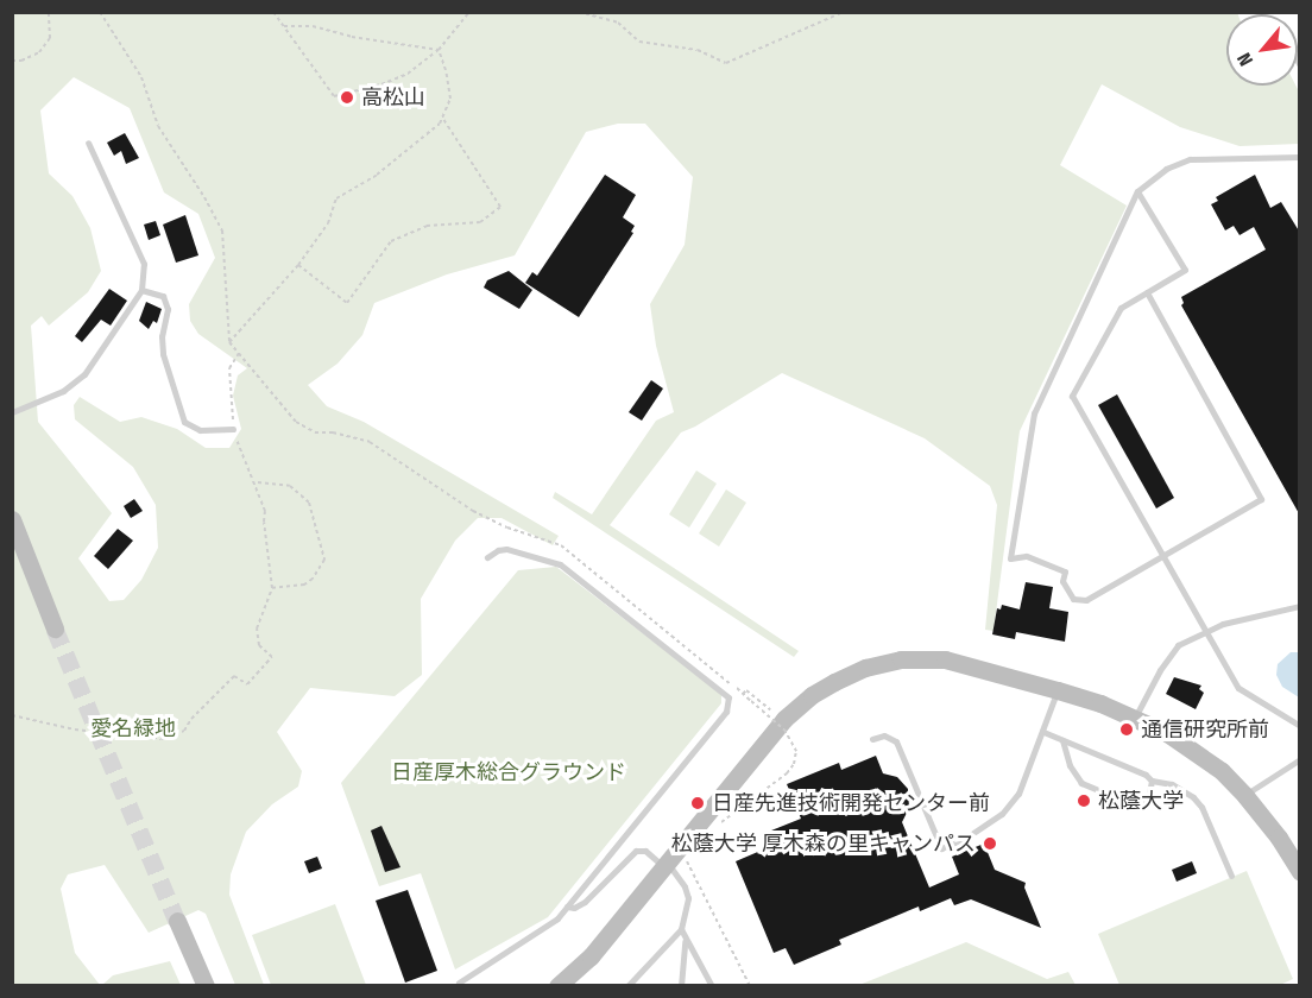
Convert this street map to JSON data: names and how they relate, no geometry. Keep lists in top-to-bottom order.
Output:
{
  "parks": ["愛名緑地", "日産厚木総合グラウンド"],
  "places": [
    "高松山",
    "通信研究所前",
    "松蔭大学",
    "日産先進技術開発センター前",
    "松蔭大学 厚木森の里キャンパス"
  ],
  "north": "bottom left"
}
